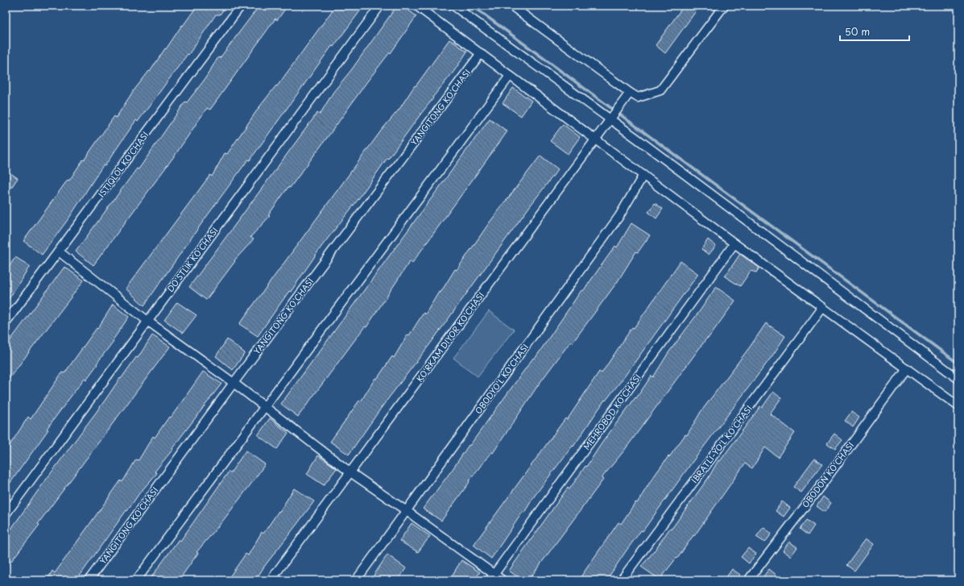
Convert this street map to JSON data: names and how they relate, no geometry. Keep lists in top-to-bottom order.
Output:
{
  "streets": {
    "street": [
      "YANGITONG KO'CHASI",
      "ISTIQLOL KO'CHASI",
      "DO'STLIK KO'CHASI",
      "KO'RKAM DIYOR KO'CHASI",
      "OBODYO'L KO'CHASI",
      "MEHROBOD KO'CHASI",
      "IBRATLI-YO'L KO'CHASI",
      "OBODON KO'CHASI"
    ]
  },
  "scale_bar": "50 m"
}
